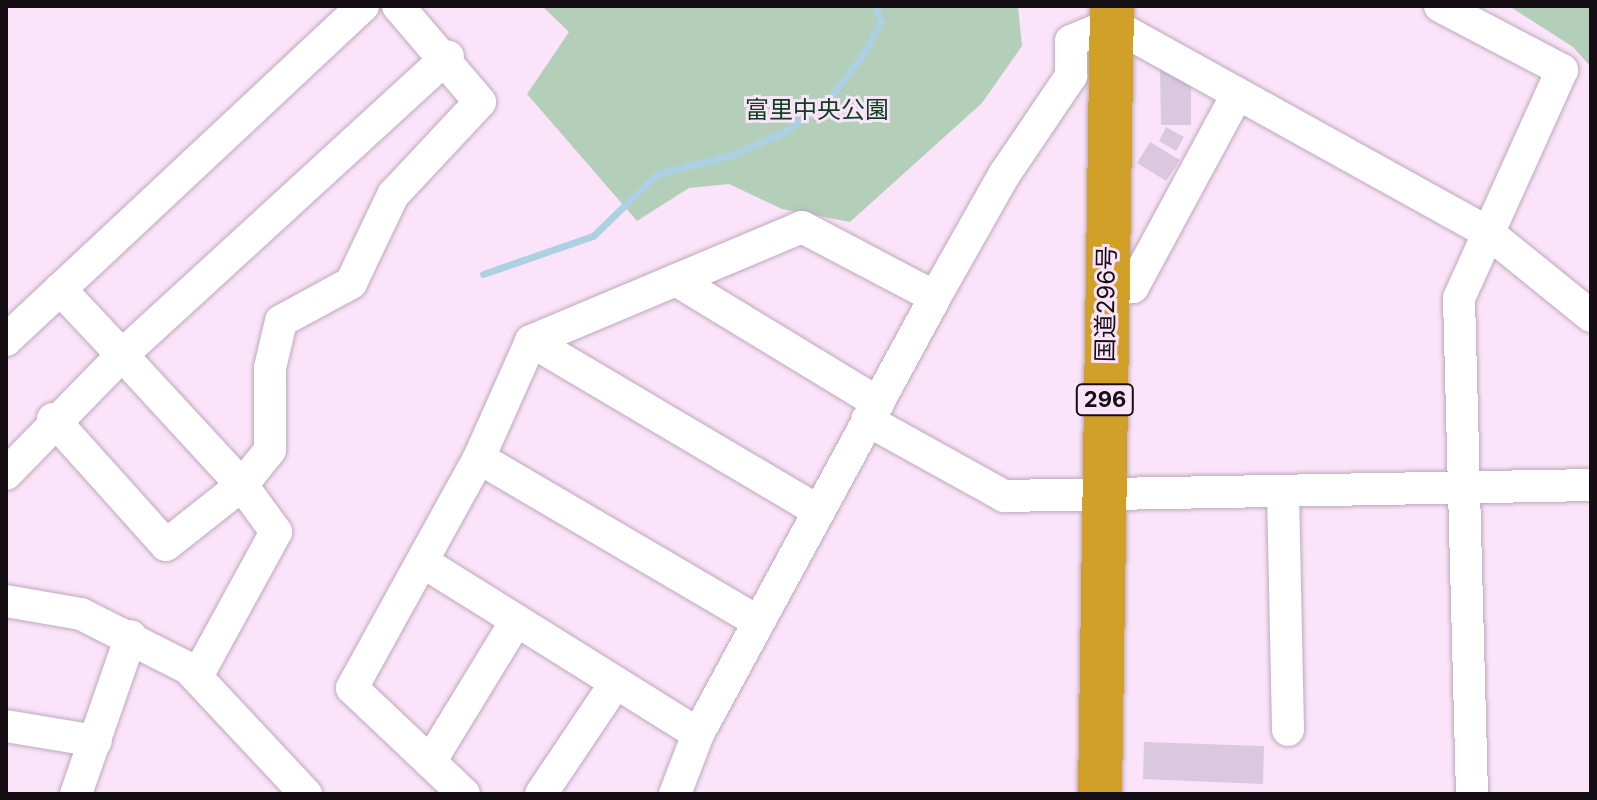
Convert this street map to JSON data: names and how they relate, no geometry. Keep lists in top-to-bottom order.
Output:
{
  "streets": {
    "highway": ["国道296号", "296"]
  },
  "parks": ["富里中央公園"]
}
